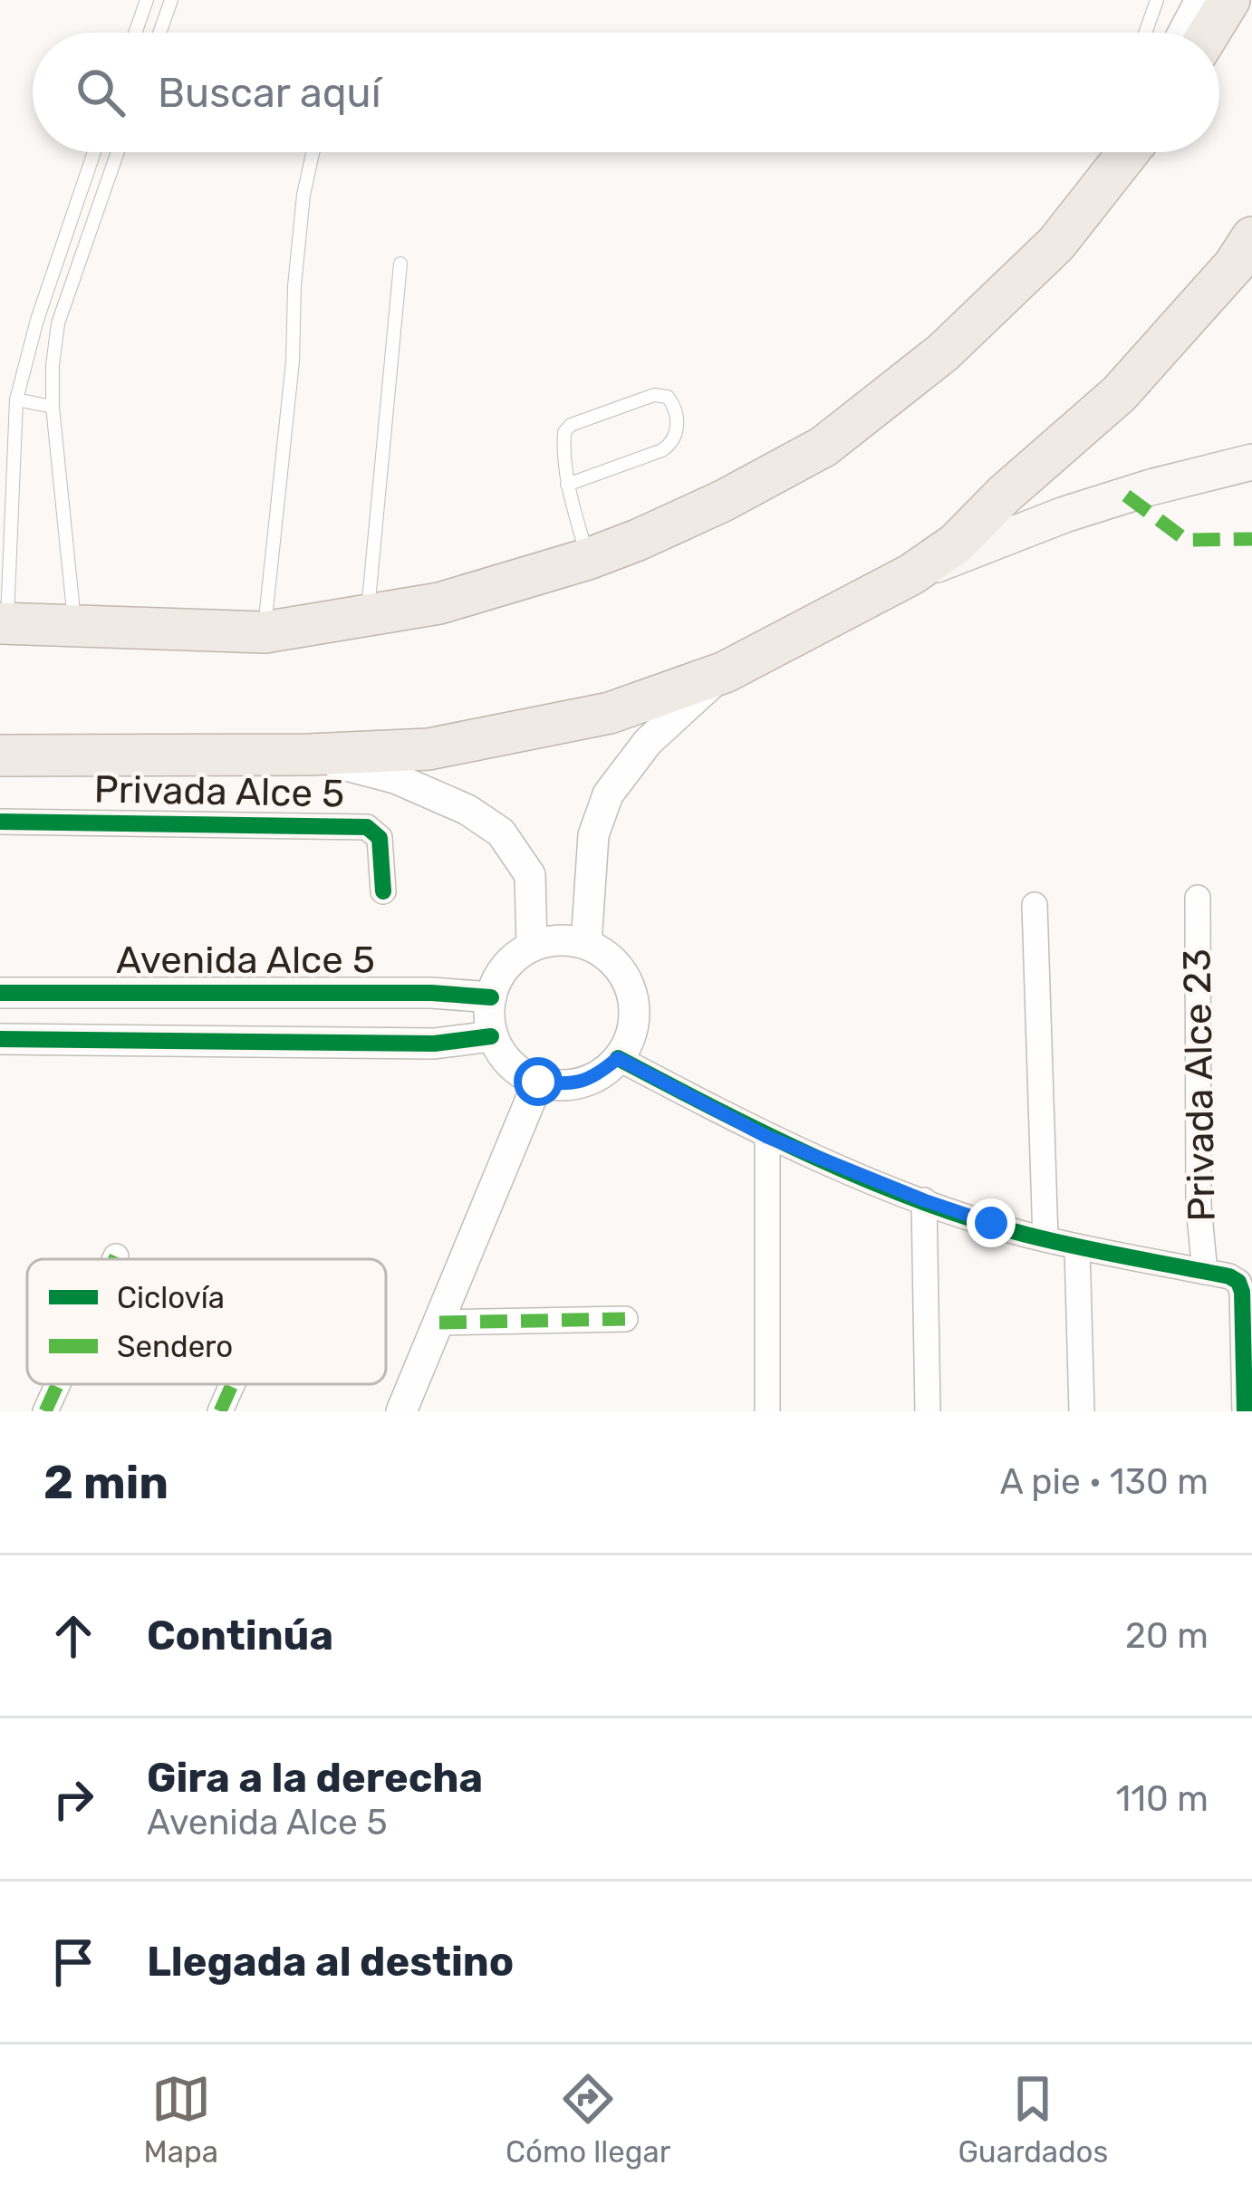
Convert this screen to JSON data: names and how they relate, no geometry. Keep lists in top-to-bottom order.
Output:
{
  "streets": {
    "street": ["Privada Alce 5", "Avenida Alce 5", "Privada Alce 23"]
  },
  "legend": ["Ciclovía", "Sendero"],
  "page": {
    "search": "Buscar aquí",
    "heading": ["2 min", "A pie · 130 m"],
    "list": [
      ["Continúa", "20 m"],
      ["Gira a la derecha", "Avenida Alce 5", "110 m"],
      "Llegada al destino"
    ],
    "nav": ["Mapa", "Cómo llegar", "Guardados"]
  }
}
